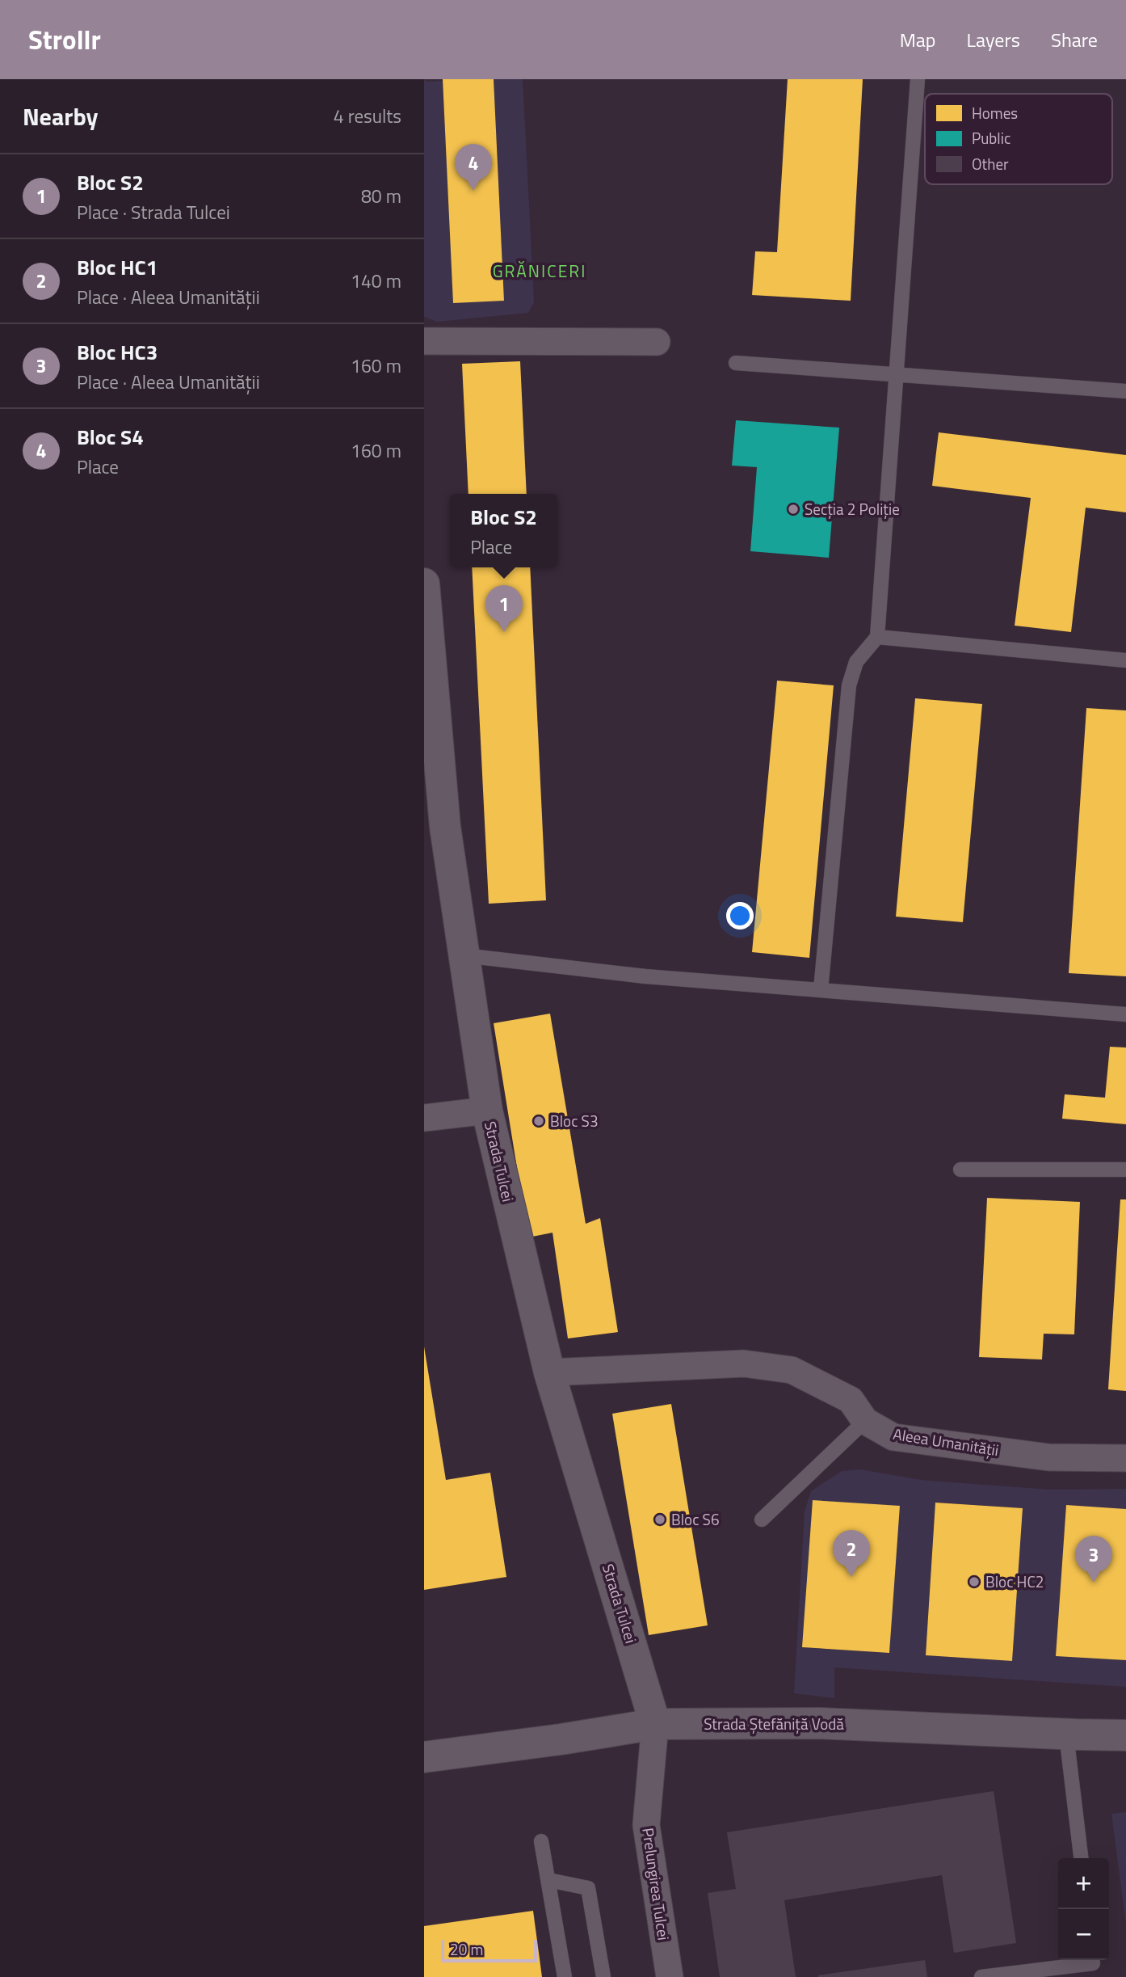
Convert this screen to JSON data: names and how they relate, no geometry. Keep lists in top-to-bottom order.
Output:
{
  "streets": {
    "street": [
      "Strada Tulcei",
      "Aleea Umanității",
      "Strada Ștefăniță Vodă",
      "Prelungirea Tulcei"
    ]
  },
  "crossings": [
    ["Strada Tulcei", "Aleea Umanității"],
    ["Strada Tulcei", "Strada Ștefăniță Vodă"],
    ["Strada Tulcei", "Prelungirea Tulcei"],
    ["Strada Ștefăniță Vodă", "Prelungirea Tulcei"]
  ],
  "districts": ["GRĂNICERI"],
  "places": [
    "Secția 2 Poliție",
    "Bloc S3",
    "Bloc S6",
    "Bloc HC2"
  ],
  "legend": ["Homes", "Public", "Other"],
  "scale_bar": "20 m",
  "page": {
    "header": "Strollr",
    "nav": ["Map", "Layers", "Share"],
    "heading": ["Nearby", "4 results"],
    "pins": [
      "4",
      "1",
      "2",
      "3"
    ],
    "list": [
      {
        "mark": "1",
        "name": "Bloc S2",
        "note": "Place · Strada Tulcei",
        "value": "80 m"
      },
      {
        "mark": "2",
        "name": "Bloc HC1",
        "note": "Place · Aleea Umanității",
        "value": "140 m"
      },
      {
        "mark": "3",
        "name": "Bloc HC3",
        "note": "Place · Aleea Umanității",
        "value": "160 m"
      },
      {
        "mark": "4",
        "name": "Bloc S4",
        "note": "Place",
        "value": "160 m"
      }
    ],
    "popup": ["Bloc S2", "Place"],
    "map_buttons": ["+", "−"],
    "scale": "20 m"
  }
}
